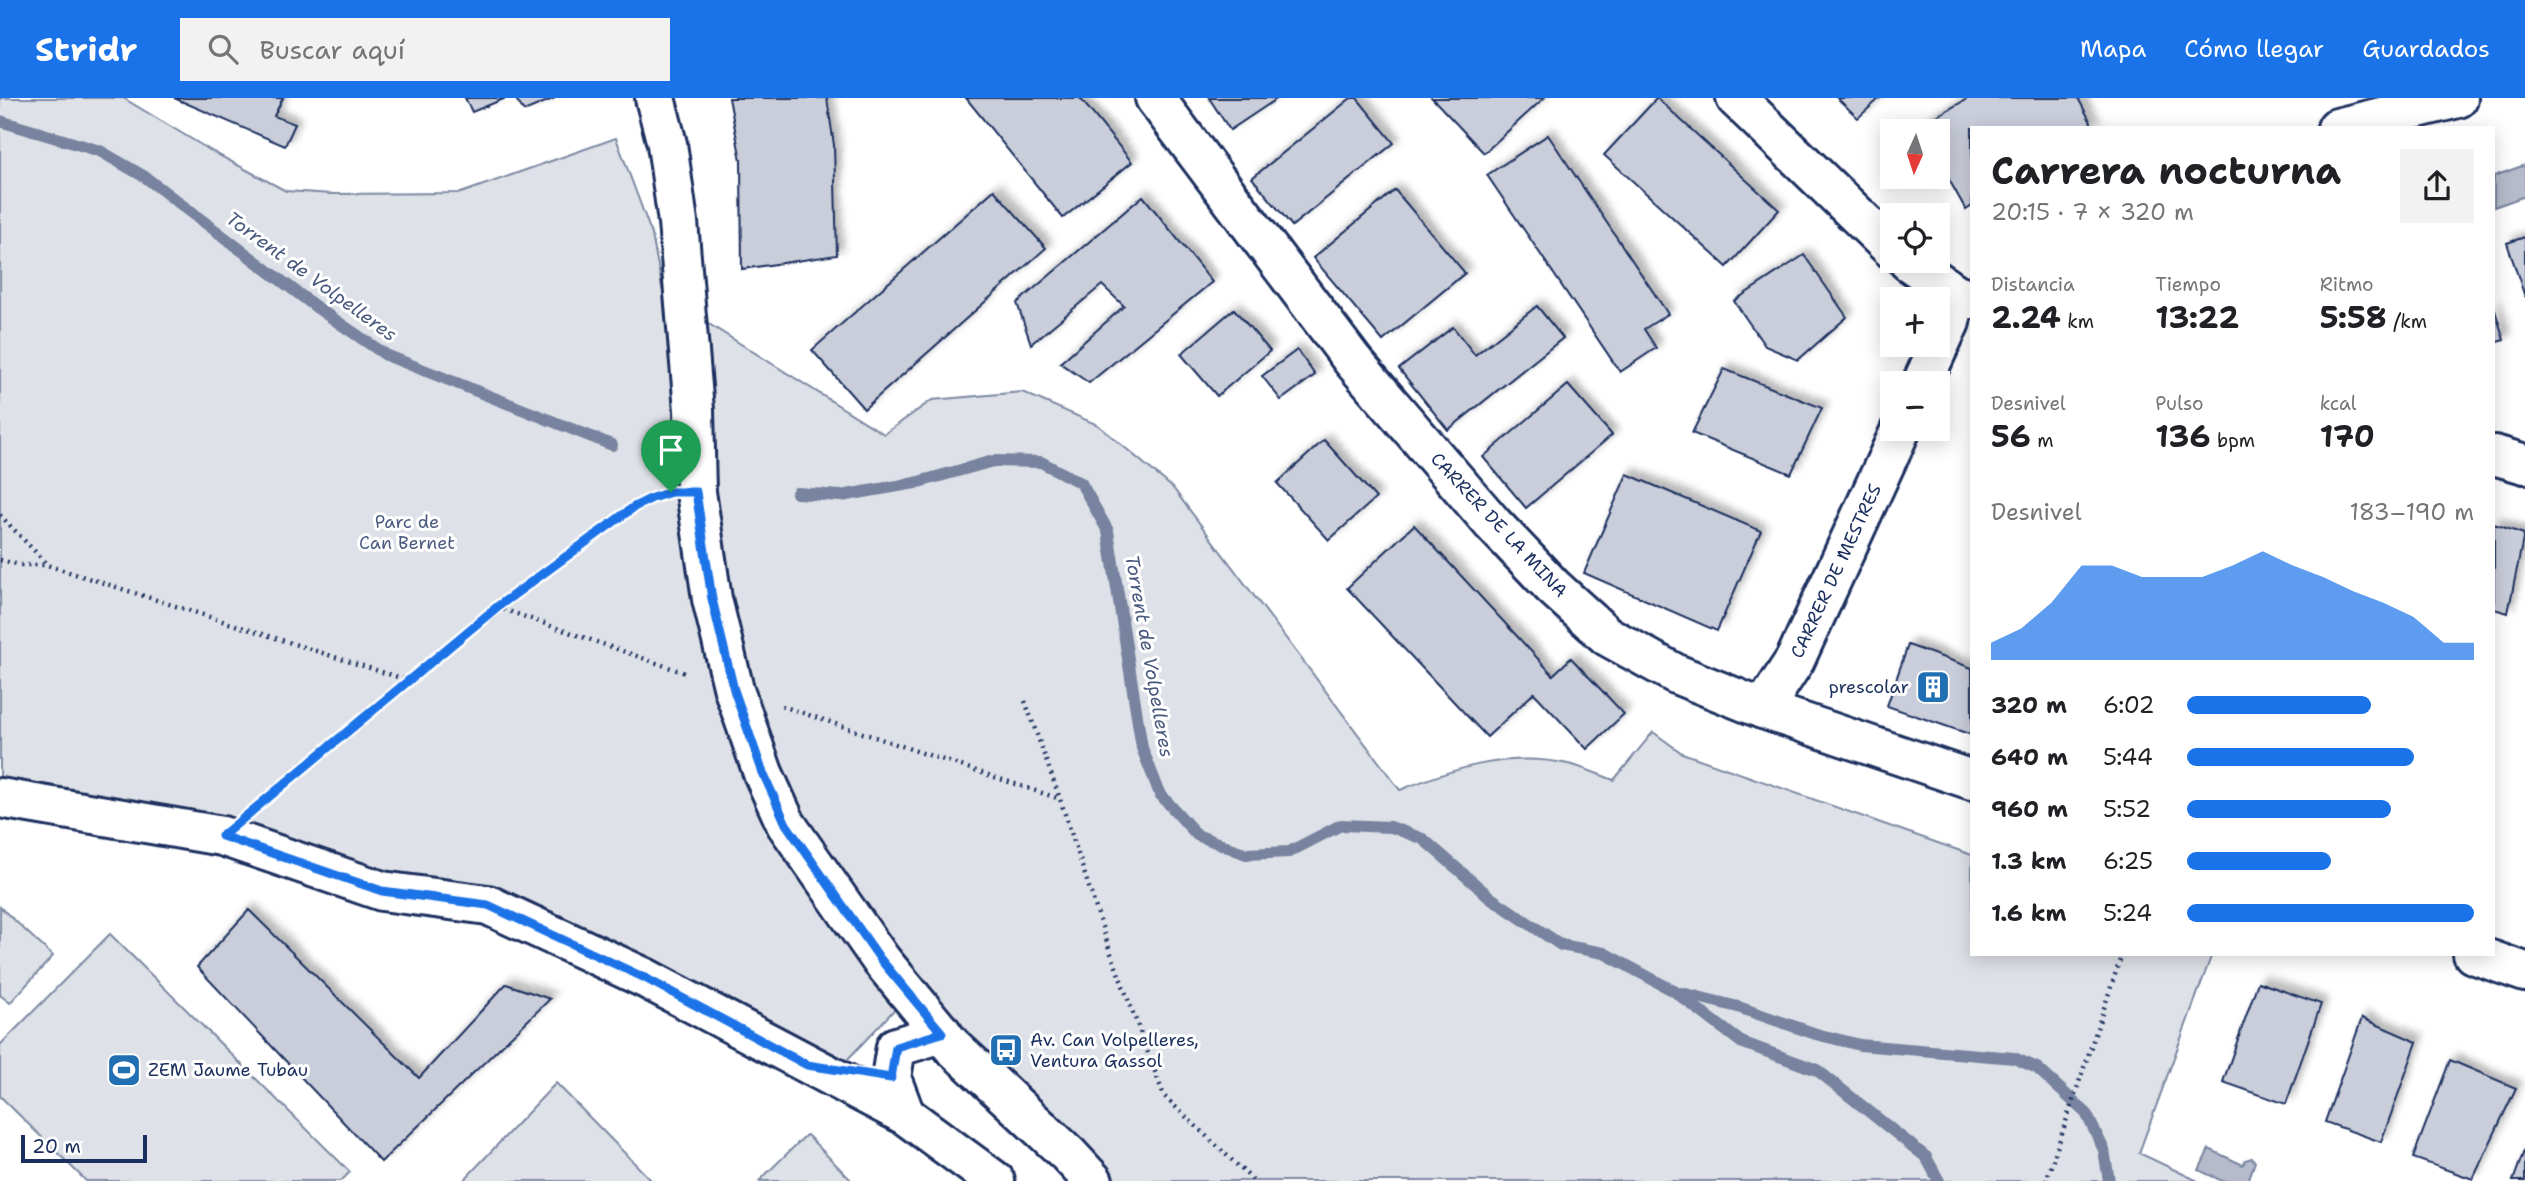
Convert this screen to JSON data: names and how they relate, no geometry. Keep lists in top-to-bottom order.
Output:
{
  "streets": {
    "street": ["CARRER DE LA MINA", "CARRER DE MESTRES"]
  },
  "crossings": [
    ["CARRER DE LA MINA", "CARRER DE MESTRES"]
  ],
  "water": ["Torrent de Volpelleres"],
  "parks": ["Parc de Can Bernet"],
  "places": {
    "building": ["prescolar"],
    "bus stop": ["Av. Can Volpelleres, Ventura Gassol"],
    "sports": ["ZEM Jaume Tubau"]
  },
  "scale_bar": "20 m",
  "north": "bottom",
  "page": {
    "header": "Stridr",
    "search": "Buscar aquí",
    "nav": ["Mapa", "Cómo llegar", "Guardados"],
    "map_buttons": ["+", "−"],
    "heading": ["Carrera nocturna", "20:15 · 7 × 320 m"],
    "stats": [
      ["Distancia", "2.24 km"],
      ["Tiempo", "13:22"],
      ["Ritmo", "5:58 /km"],
      ["Desnivel", "56 m"],
      ["Pulso", "136 bpm"],
      ["kcal", "170"]
    ],
    "chart": ["Desnivel", "183–190 m"],
    "list": [
      {
        "name": "320 m",
        "note": "6:02"
      },
      {
        "name": "640 m",
        "note": "5:44"
      },
      {
        "name": "960 m",
        "note": "5:52"
      },
      {
        "name": "1.3 km",
        "note": "6:25"
      },
      {
        "name": "1.6 km",
        "note": "5:24"
      }
    ],
    "scale": "20 m"
  }
}
